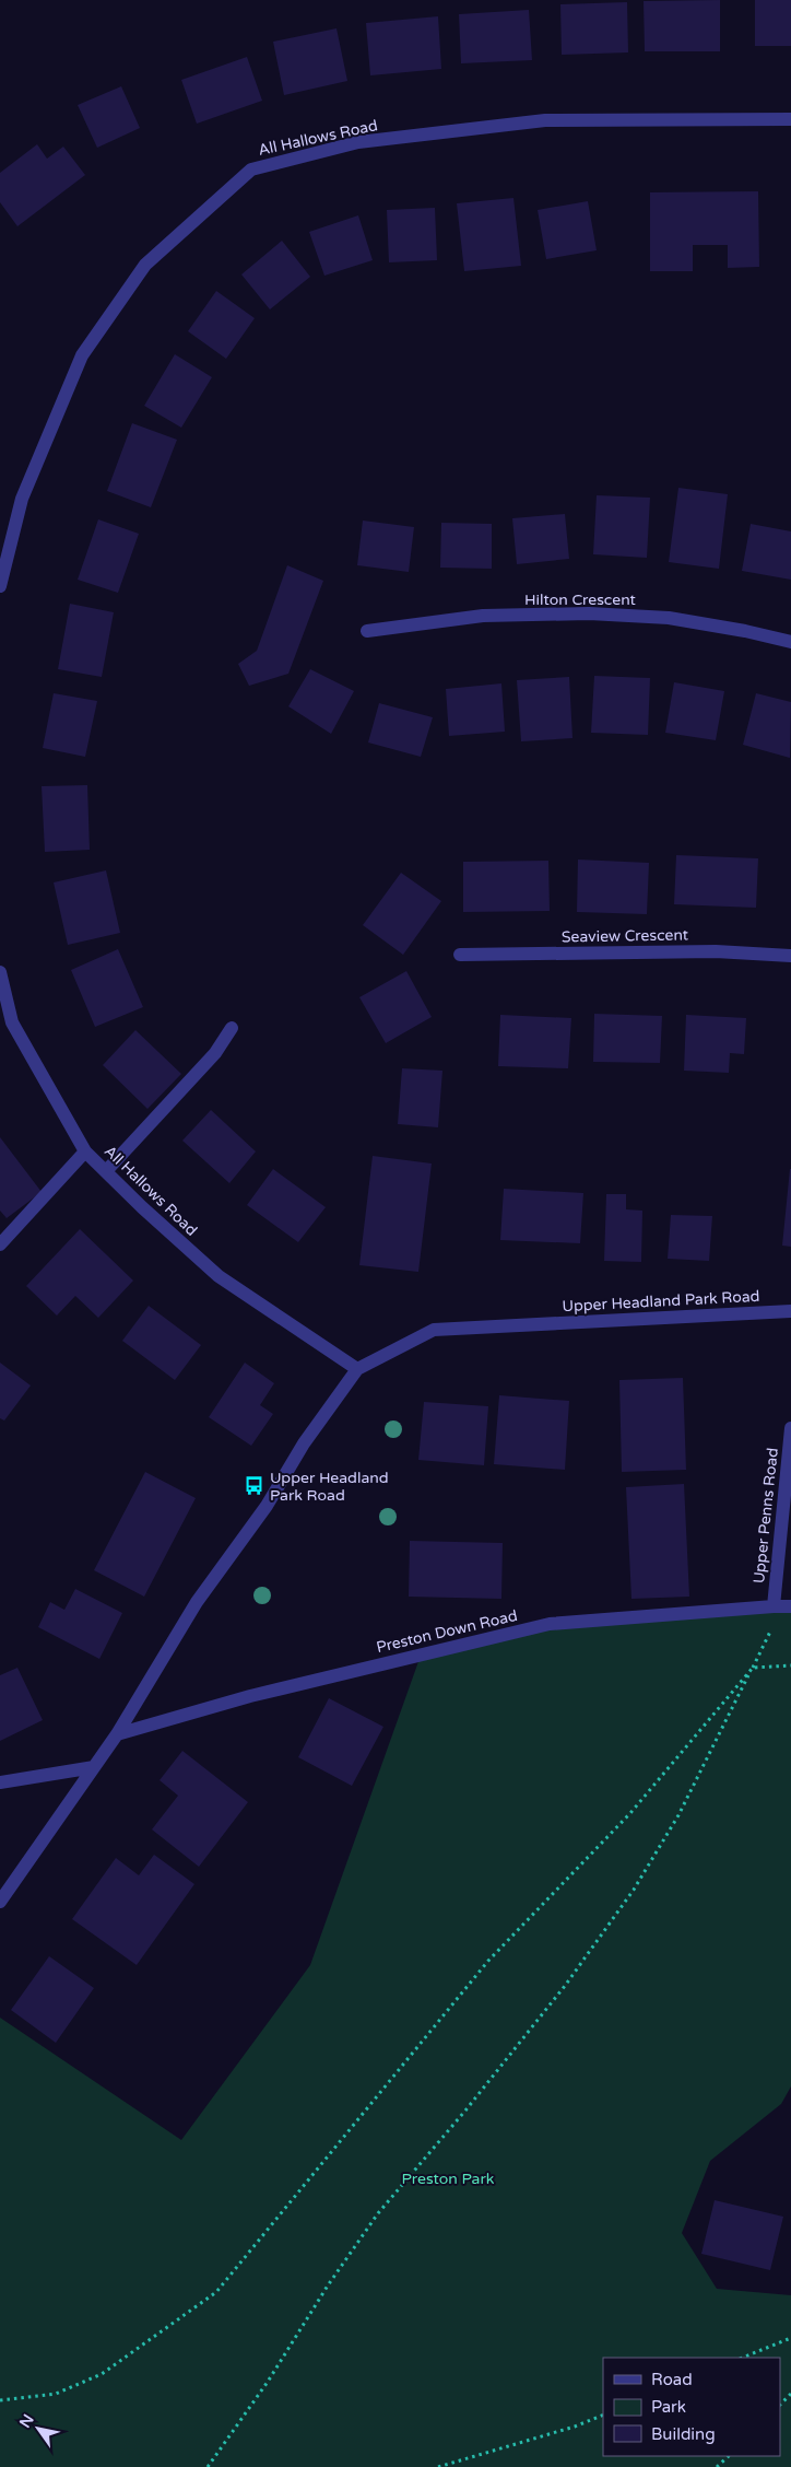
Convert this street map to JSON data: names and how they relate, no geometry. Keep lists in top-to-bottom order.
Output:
{
  "streets": {
    "street": [
      "All Hallows Road",
      "Hilton Crescent",
      "Seaview Crescent",
      "Upper Headland Park Road",
      "Upper Penns Road",
      "Preston Down Road"
    ]
  },
  "crossings": [
    ["All Hallows Road", "Upper Headland Park Road"],
    ["Upper Headland Park Road", "Preston Down Road"],
    ["Upper Penns Road", "Preston Down Road"]
  ],
  "parks": ["Preston Park"],
  "places": {
    "bus stop": ["Upper Headland Park Road"]
  },
  "legend": ["Road", "Park", "Building"],
  "north": "top left"
}
